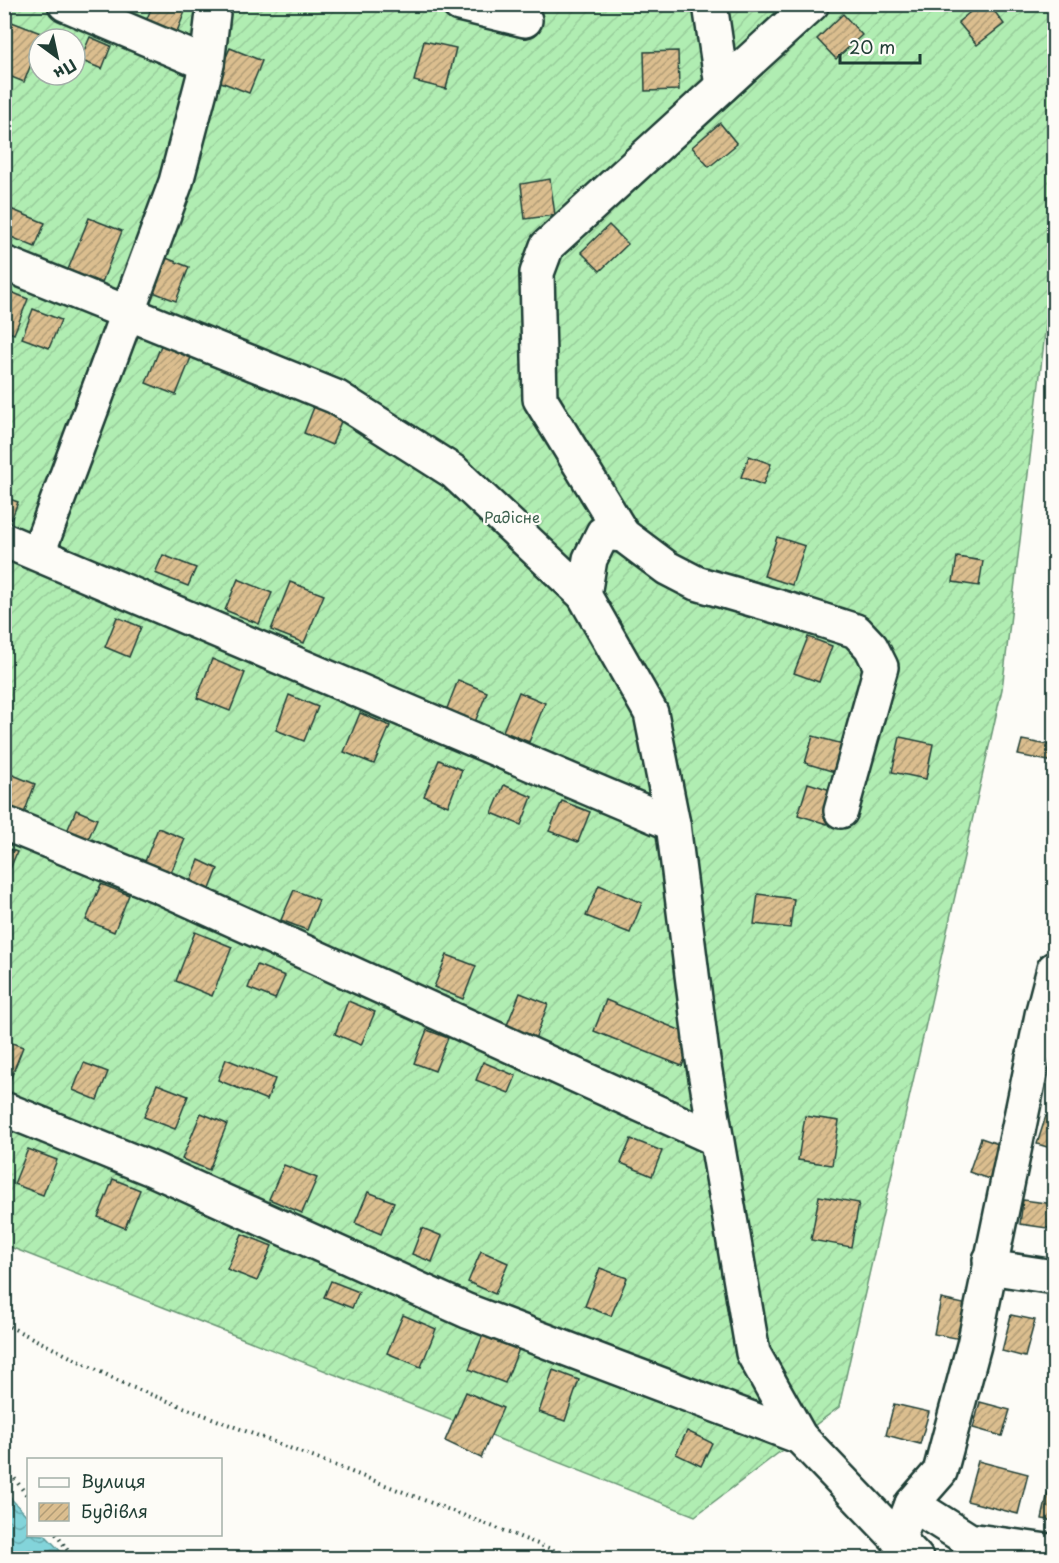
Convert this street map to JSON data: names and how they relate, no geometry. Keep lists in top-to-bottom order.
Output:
{
  "parks": ["Радісне"],
  "legend": ["Вулиця", "Будівля"],
  "scale_bar": "20 m",
  "north": "bottom right"
}
